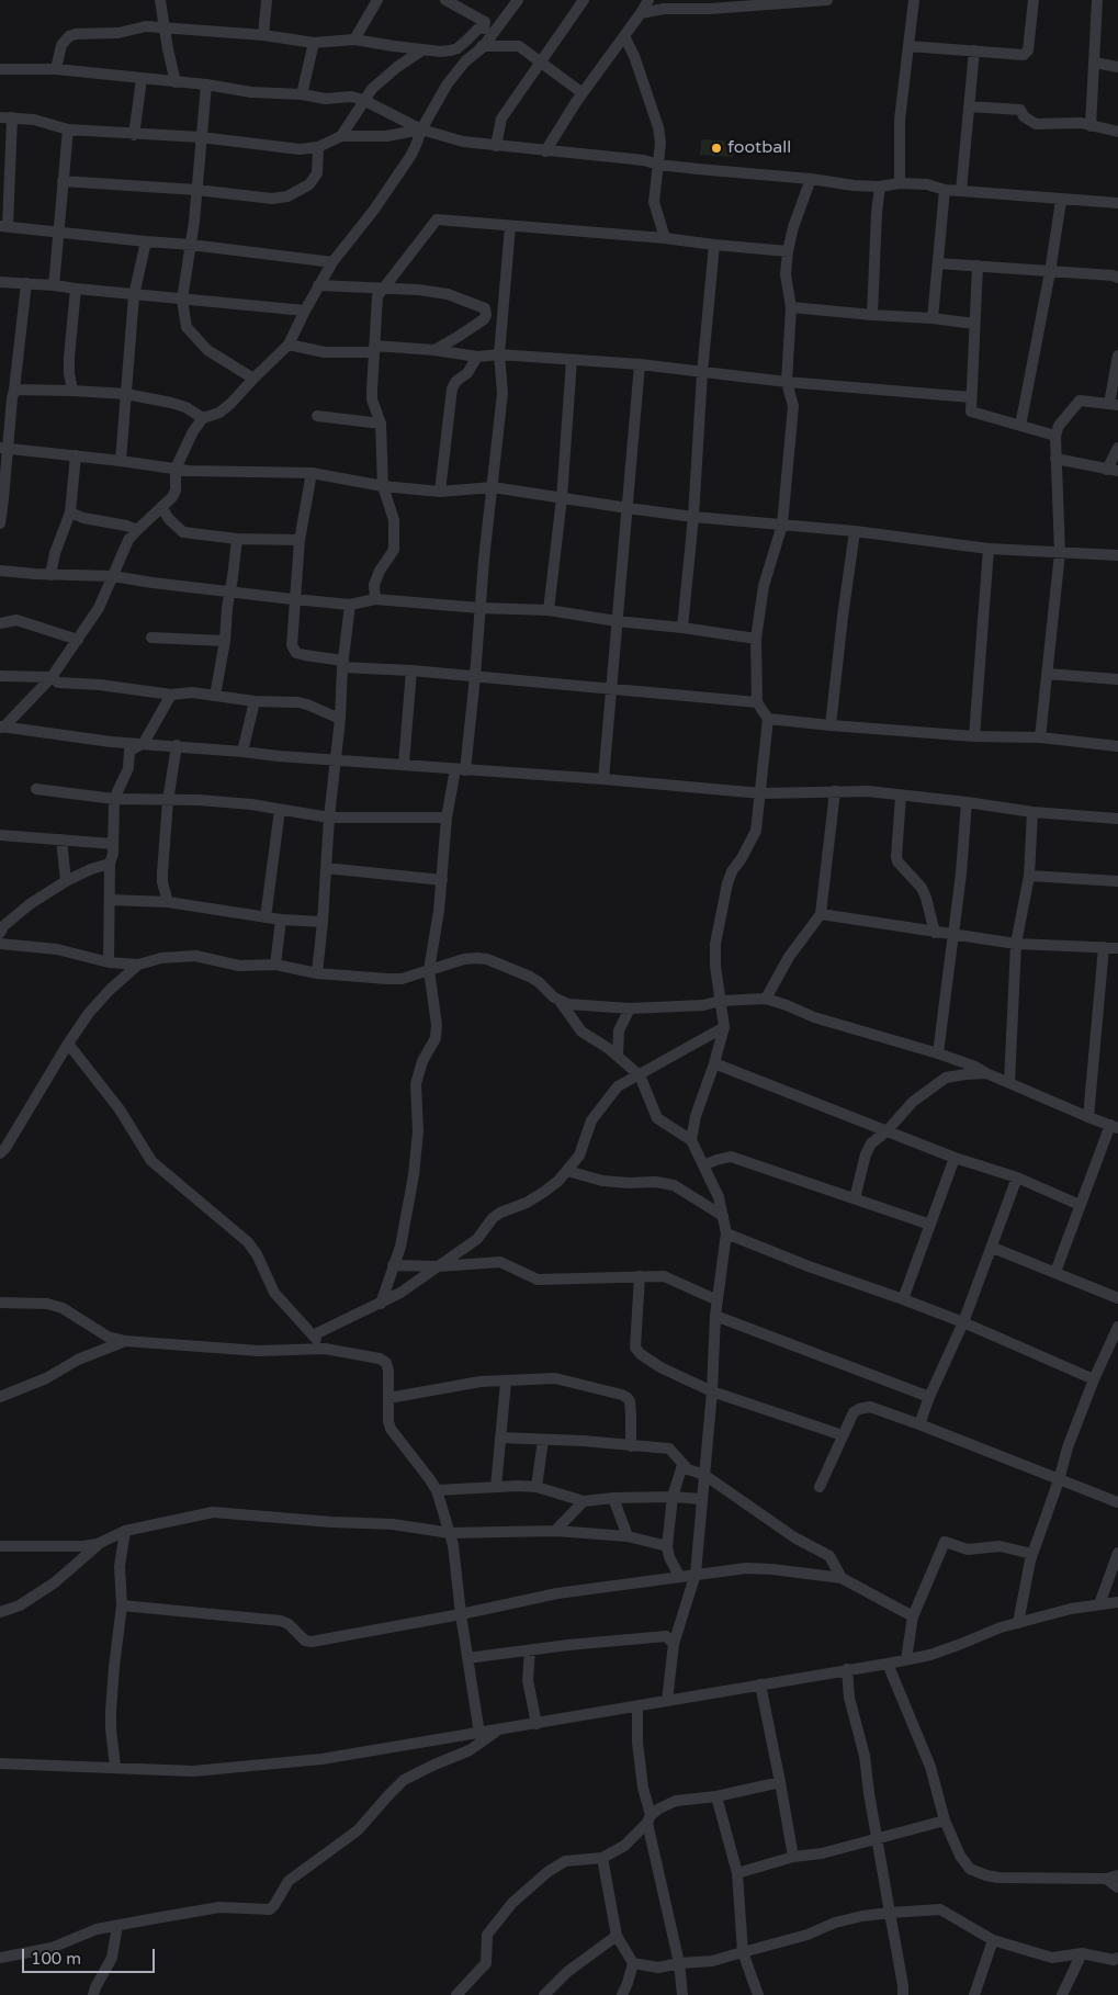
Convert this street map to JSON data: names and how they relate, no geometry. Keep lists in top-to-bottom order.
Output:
{
  "places": ["football"],
  "scale_bar": "100 m"
}
